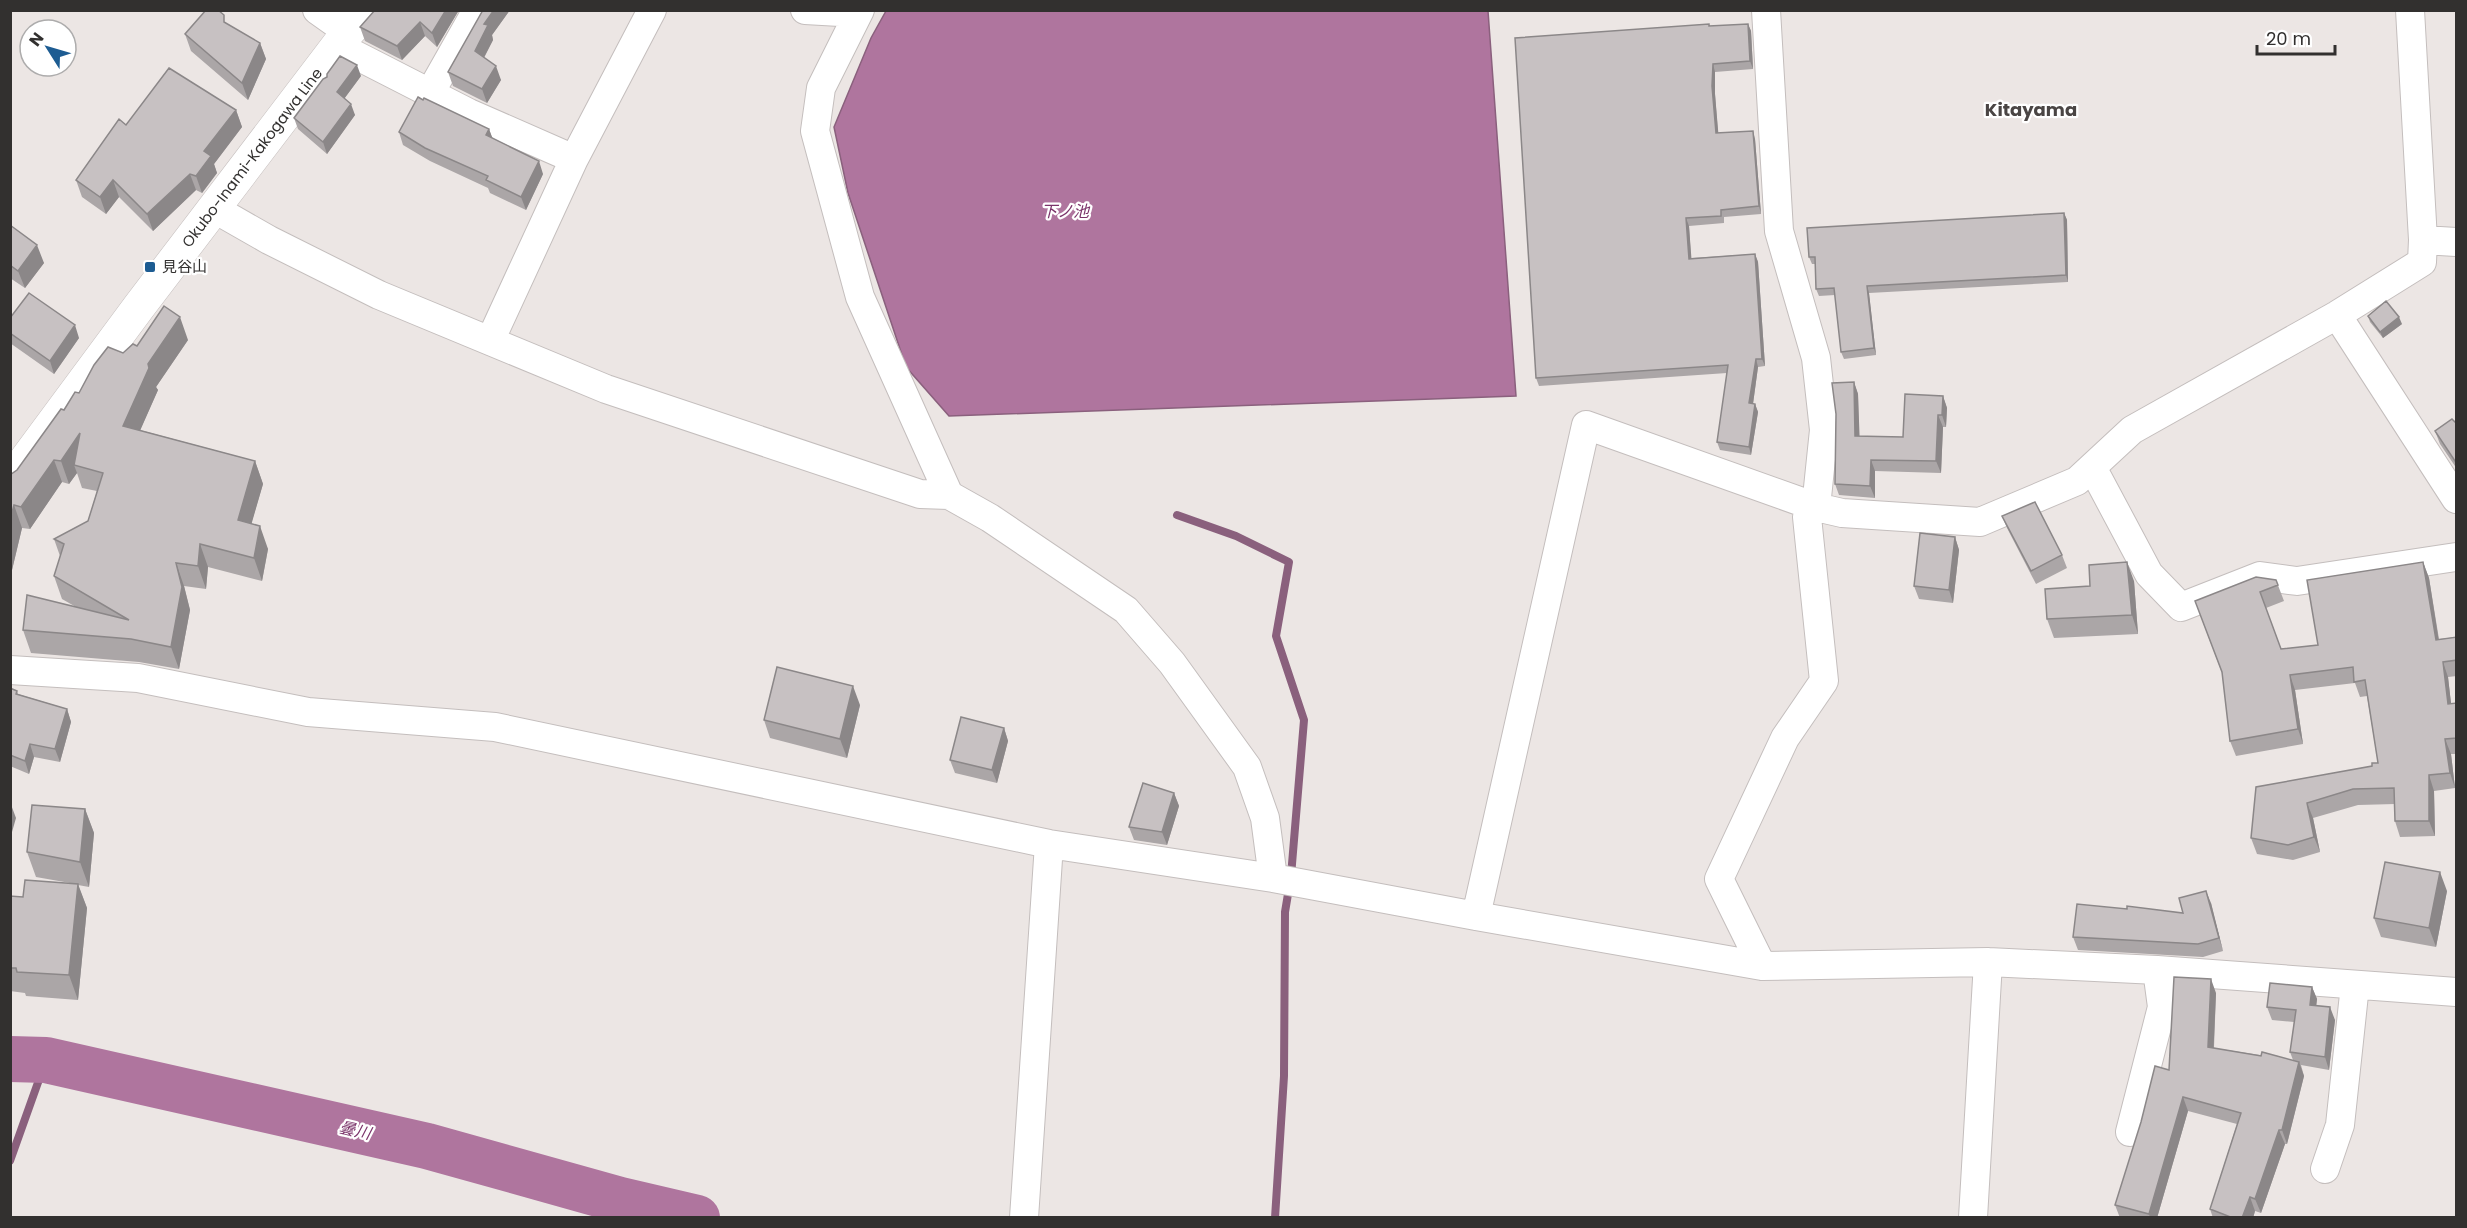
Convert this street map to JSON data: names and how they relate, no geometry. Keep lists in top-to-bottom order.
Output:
{
  "streets": {
    "main road": ["Okubo-Inami-Kakogawa Line"]
  },
  "districts": ["Kitayama"],
  "water": ["下ノ池", "曇川"],
  "places": {
    "transit": ["見谷山"]
  },
  "scale_bar": "20 m",
  "north": "top left"
}
